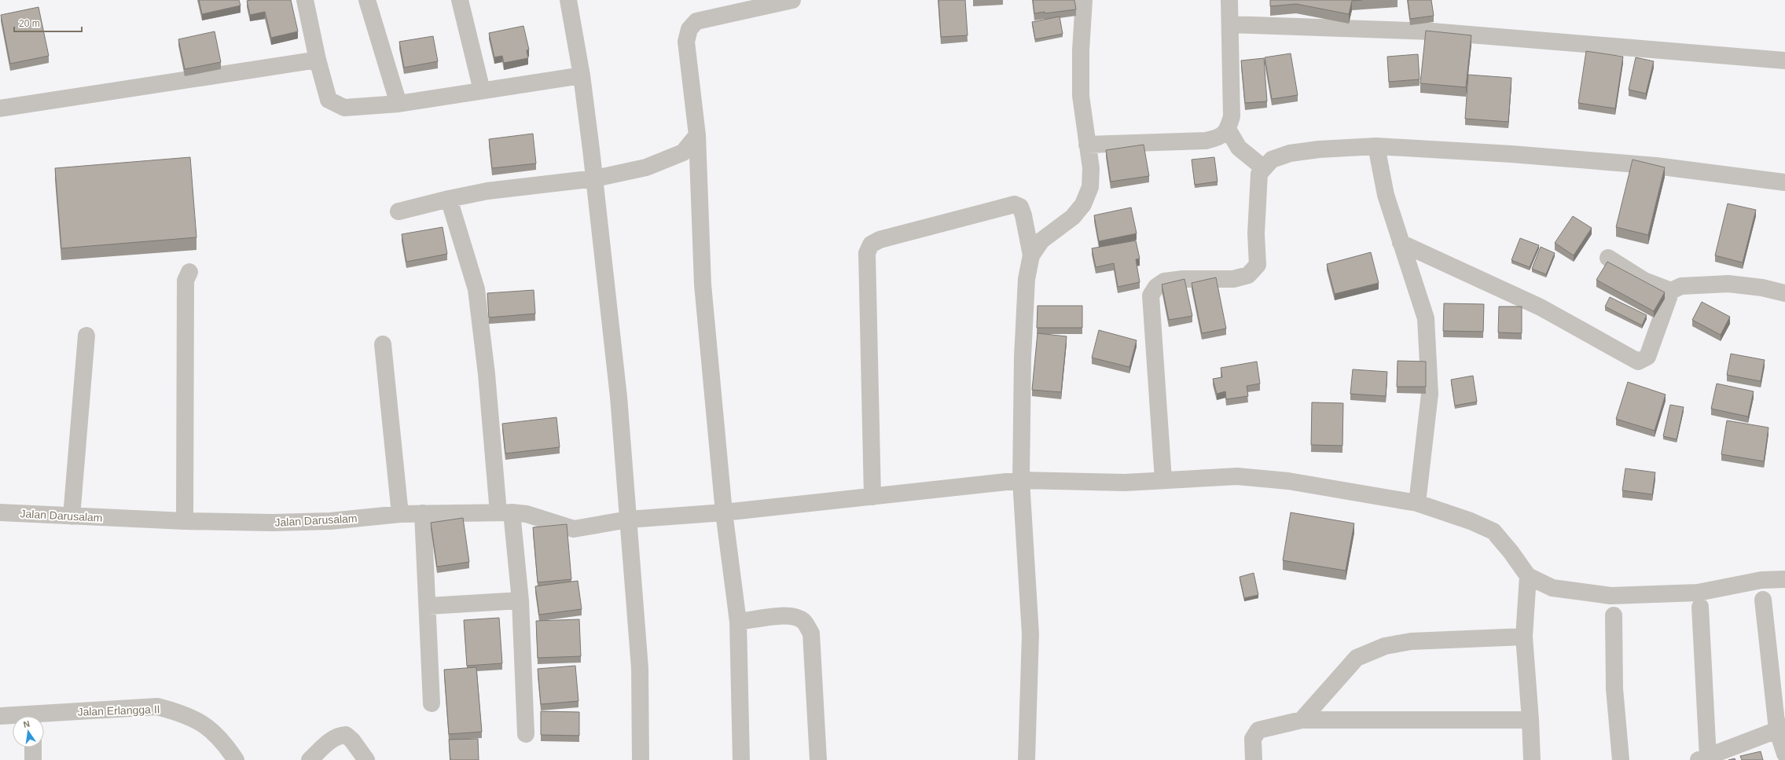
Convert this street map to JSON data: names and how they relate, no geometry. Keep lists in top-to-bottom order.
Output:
{
  "streets": {
    "street": ["Jalan Darusalam", "Jalan Erlangga II"]
  },
  "scale_bar": "20 m",
  "north": "top"
}
